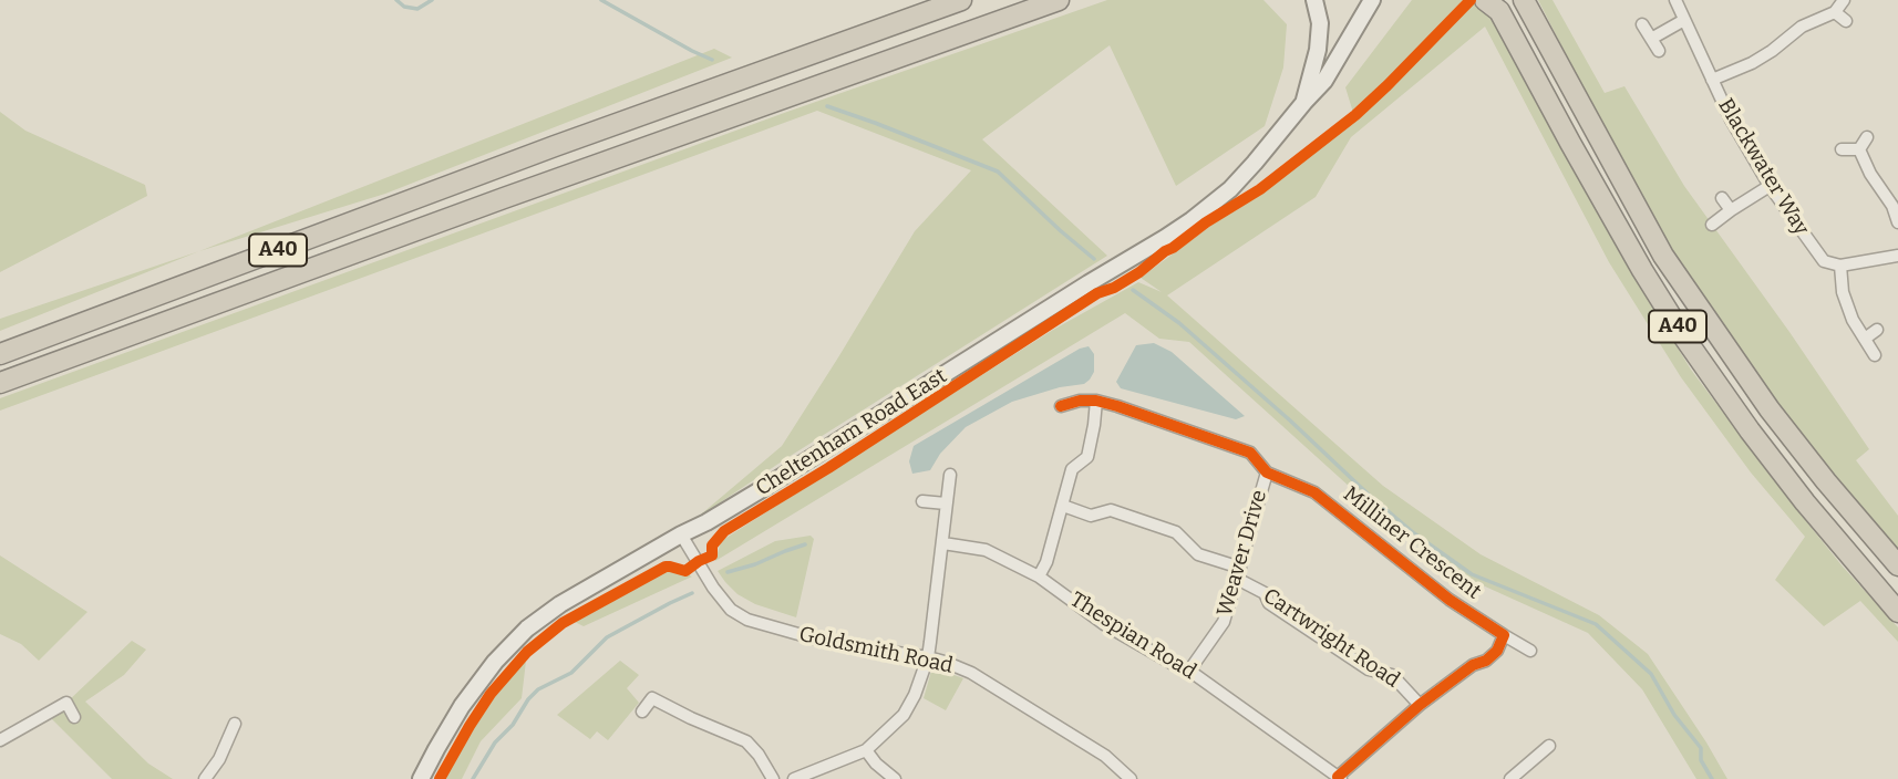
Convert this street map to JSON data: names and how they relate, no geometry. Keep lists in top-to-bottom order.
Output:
{
  "streets": {
    "highway": ["A40"],
    "main road": ["Cheltenham Road East"],
    "street": [
      "Blackwater Way",
      "Milliner Crescent",
      "Weaver Drive",
      "Thespian Road",
      "Cartwright Road",
      "Goldsmith Road"
    ]
  },
  "crossings": [
    ["Cheltenham Road East", "Goldsmith Road"],
    ["Milliner Crescent", "Weaver Drive"],
    ["Weaver Drive", "Thespian Road"],
    ["Weaver Drive", "Cartwright Road"]
  ]
}
